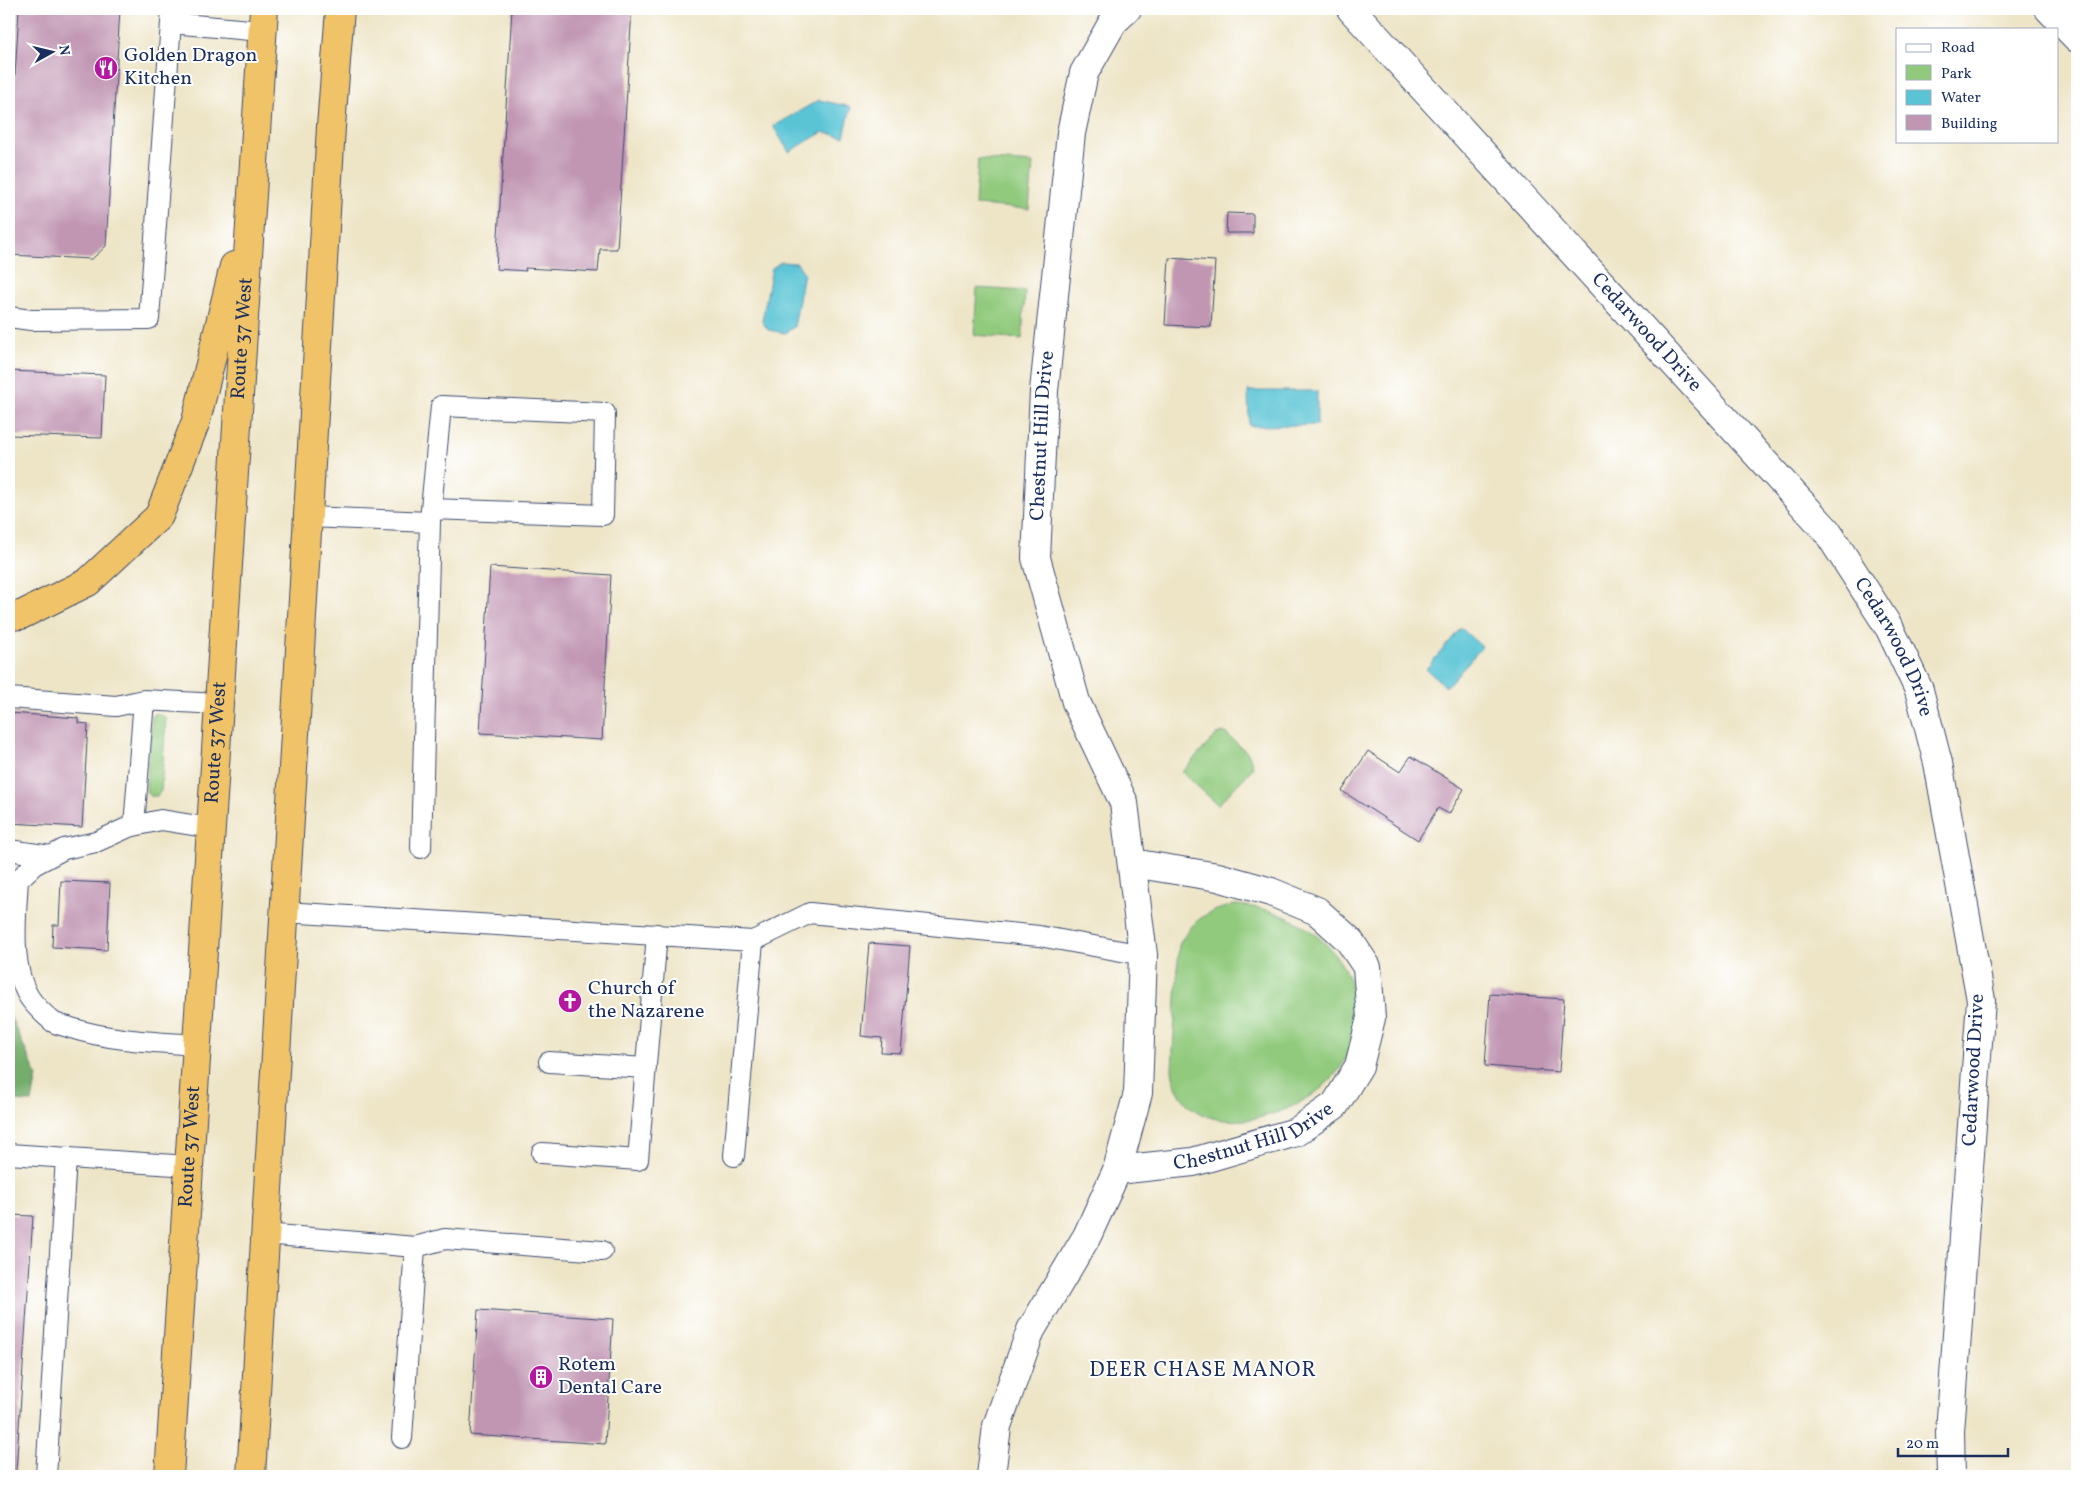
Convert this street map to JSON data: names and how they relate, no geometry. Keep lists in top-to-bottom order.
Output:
{
  "streets": {
    "highway": ["Route 37 West"],
    "street": ["Cedarwood Drive", "Chestnut Hill Drive"]
  },
  "districts": ["DEER CHASE MANOR"],
  "places": {
    "restaurant": ["Golden Dragon Kitchen"],
    "church": ["Church of the Nazarene"],
    "building": ["Rotem Dental Care"]
  },
  "legend": [
    "Road",
    "Park",
    "Water",
    "Building"
  ],
  "scale_bar": "20 m",
  "north": "right"
}
